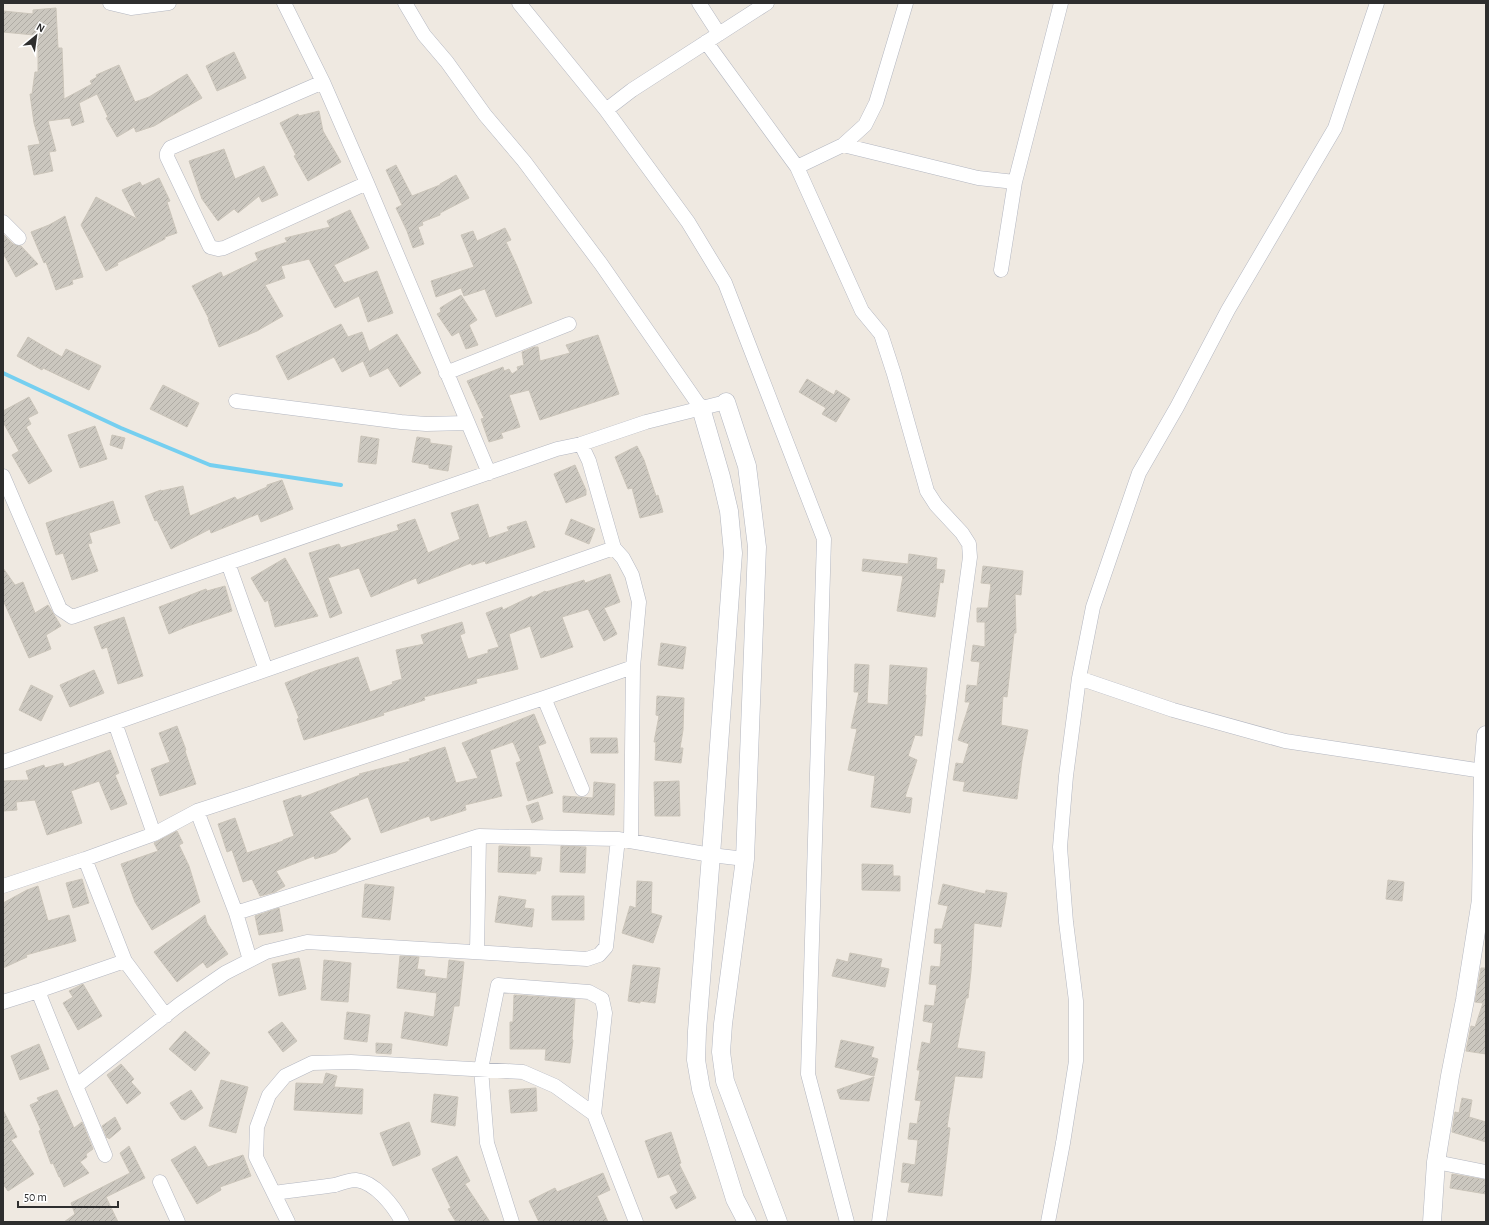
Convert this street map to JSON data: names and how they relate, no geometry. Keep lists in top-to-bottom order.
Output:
{
  "scale_bar": "50 m",
  "north": "top right"
}
